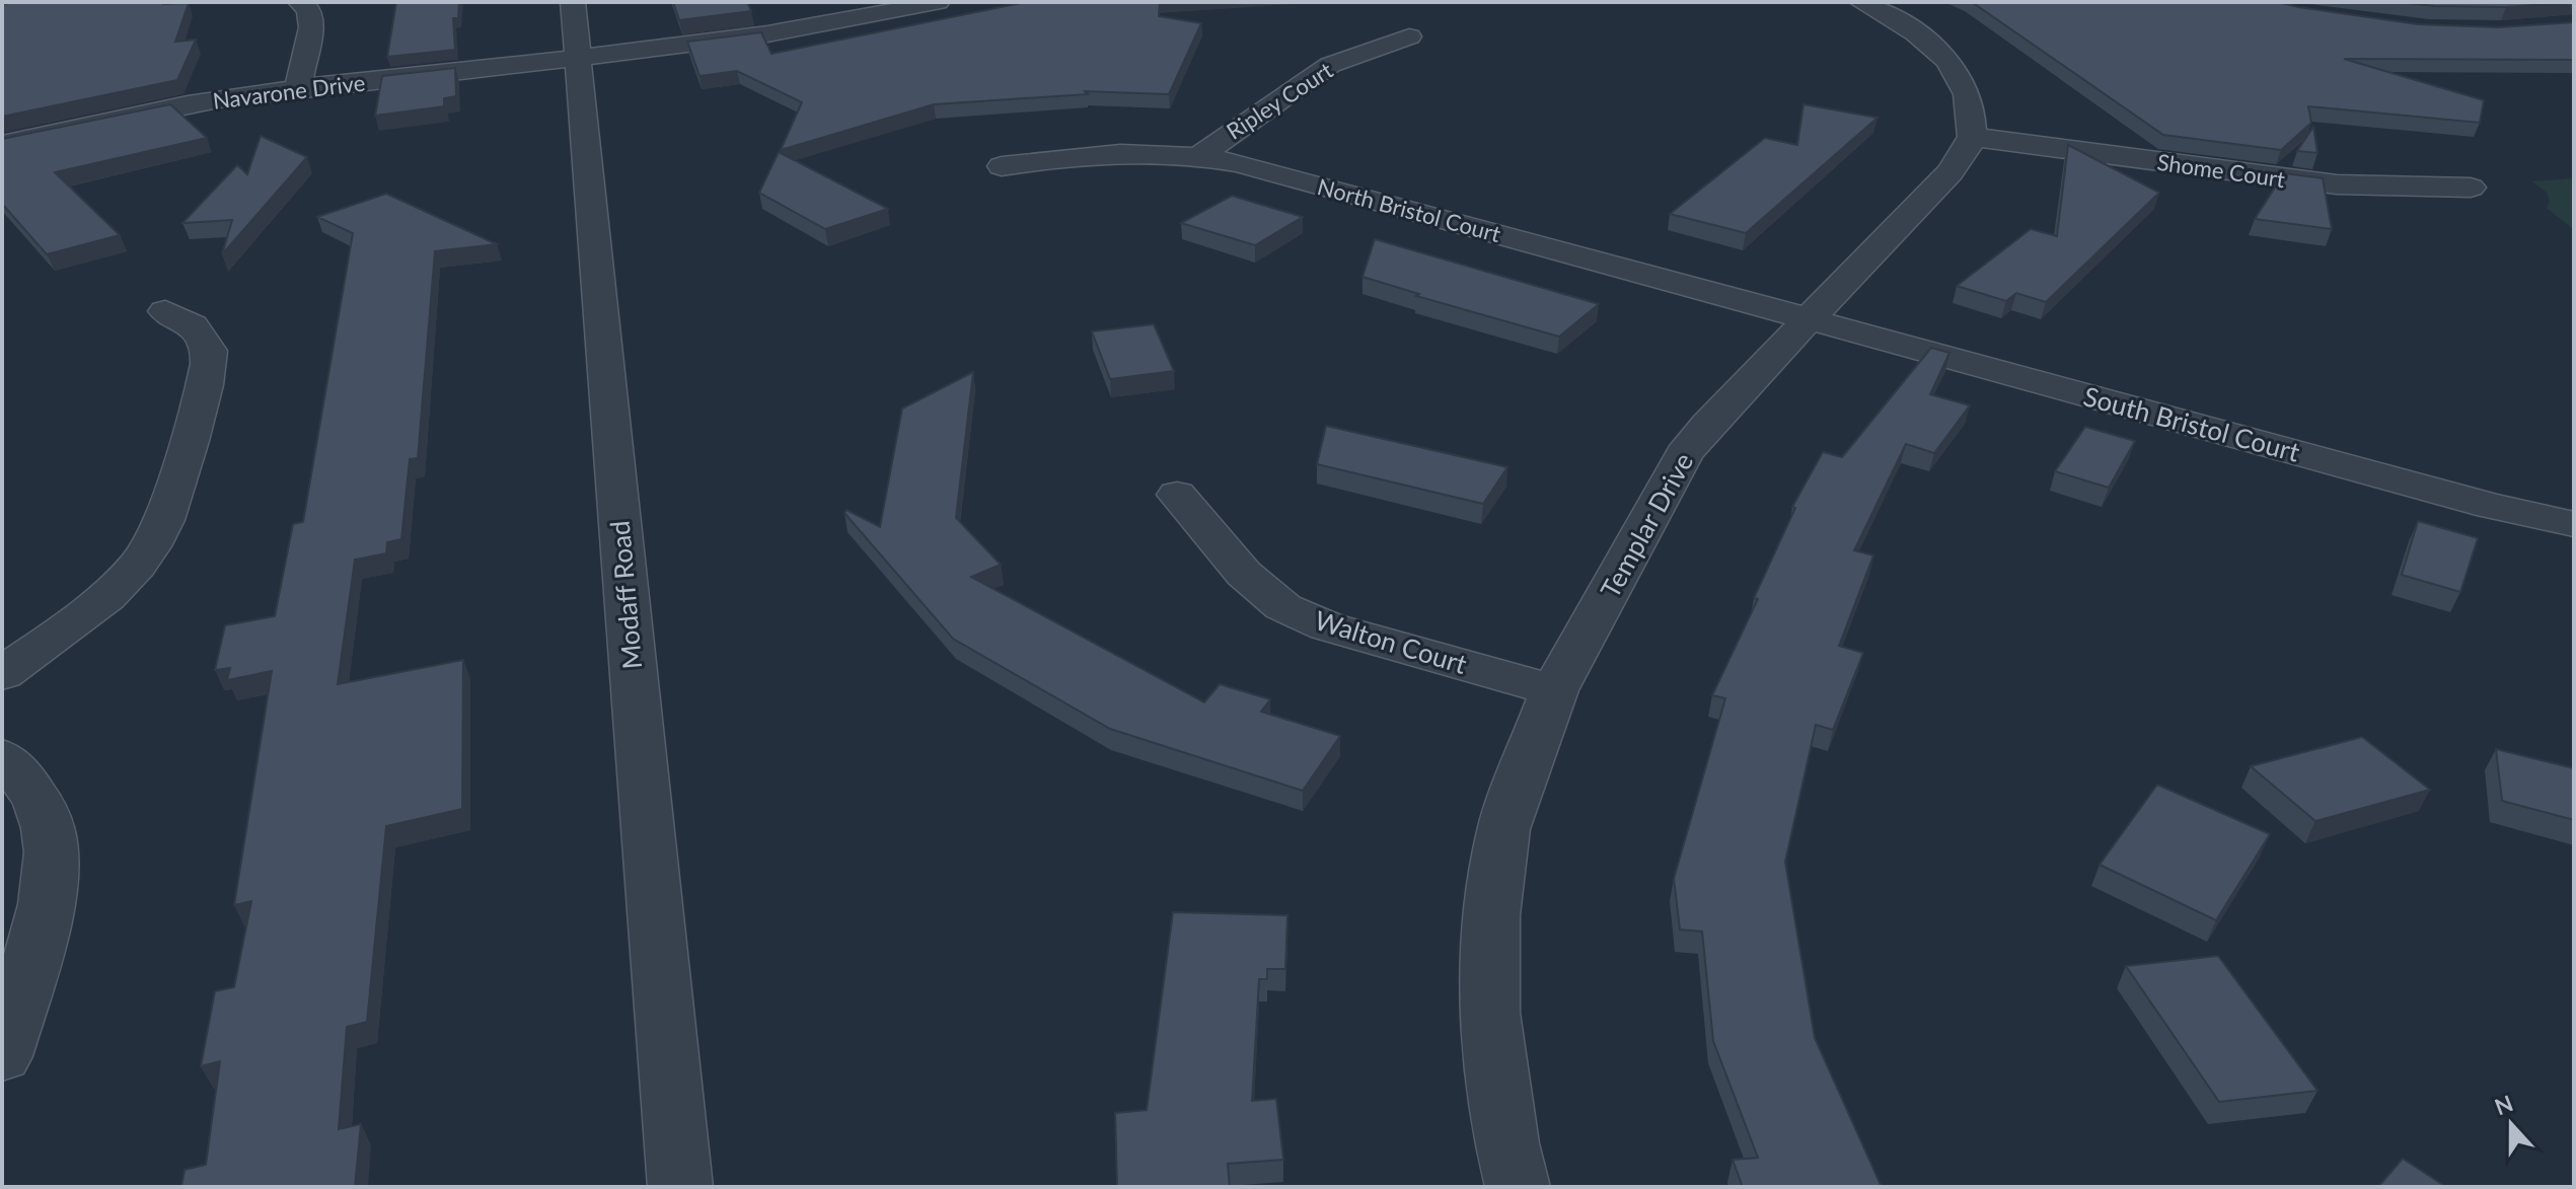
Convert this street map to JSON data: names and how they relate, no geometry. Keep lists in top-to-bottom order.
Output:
{
  "streets": {
    "street": [
      "Navarone Drive",
      "Ripley Court",
      "Shome Court",
      "North Bristol Court",
      "South Bristol Court",
      "Templar Drive",
      "Modaff Road",
      "Walton Court"
    ]
  },
  "crossings": [
    ["Navarone Drive", "Modaff Road"],
    ["Ripley Court", "North Bristol Court"],
    ["Shome Court", "Templar Drive"],
    ["North Bristol Court", "South Bristol Court"],
    ["North Bristol Court", "Templar Drive"],
    ["South Bristol Court", "Templar Drive"],
    ["Templar Drive", "Walton Court"]
  ],
  "north": "top"
}
